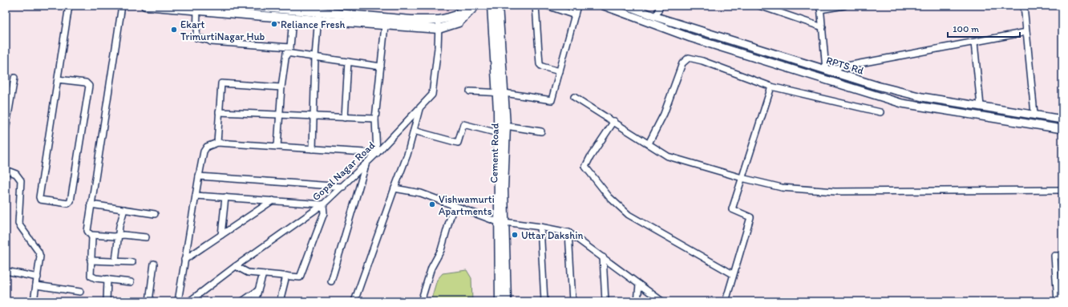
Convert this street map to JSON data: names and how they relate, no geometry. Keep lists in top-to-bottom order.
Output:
{
  "streets": {
    "main road": ["Cement Road"],
    "street": ["RPTS Rd", "Gopal Nagar Road"]
  },
  "places": [
    "Reliance Fresh",
    "Ekart TrimurtiNagar Hub",
    "Vishwamurti Apartments",
    "Uttar Dakshin"
  ],
  "scale_bar": "100 m"
}
